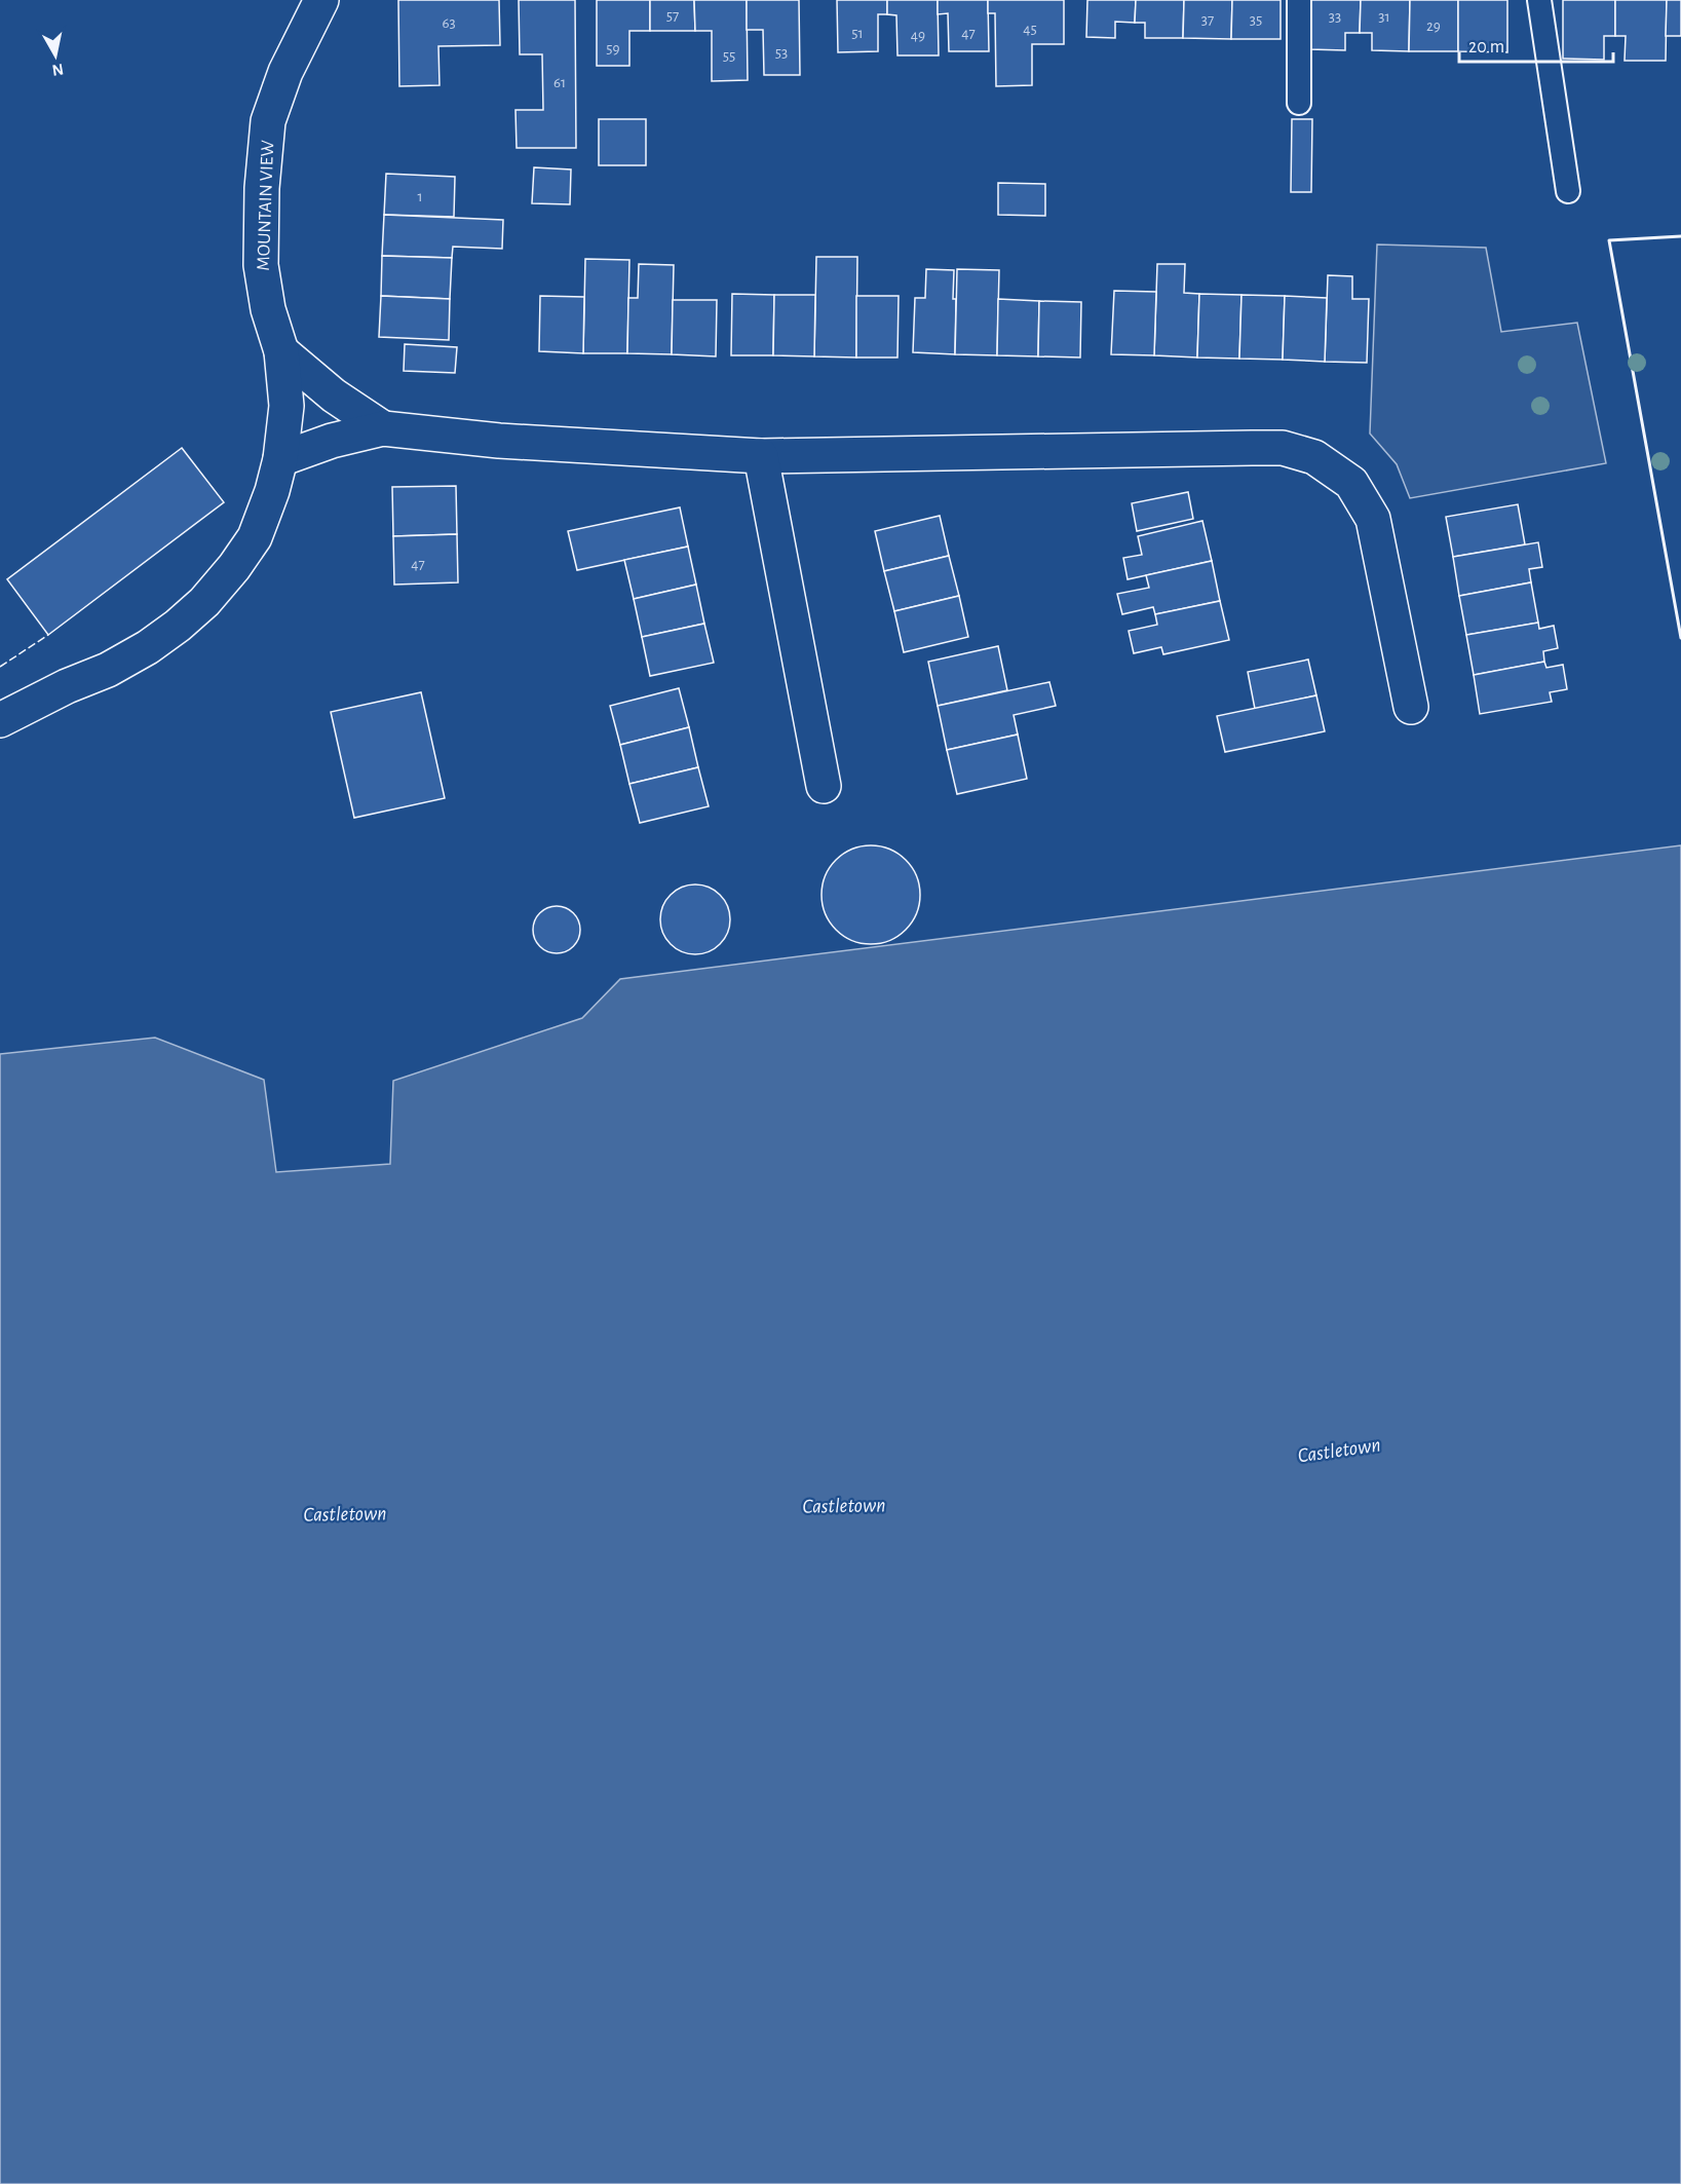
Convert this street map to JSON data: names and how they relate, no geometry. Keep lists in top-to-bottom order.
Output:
{
  "streets": {
    "street": ["MOUNTAIN VIEW"]
  },
  "water": ["Castletown"],
  "house_numbers": [
    "57",
    "33",
    "31",
    "37",
    "35",
    "63",
    "29",
    "45",
    "51",
    "47",
    "49",
    "59",
    "53",
    "55",
    "61",
    "1",
    "47"
  ],
  "scale_bar": "20 m",
  "north": "bottom"
}
